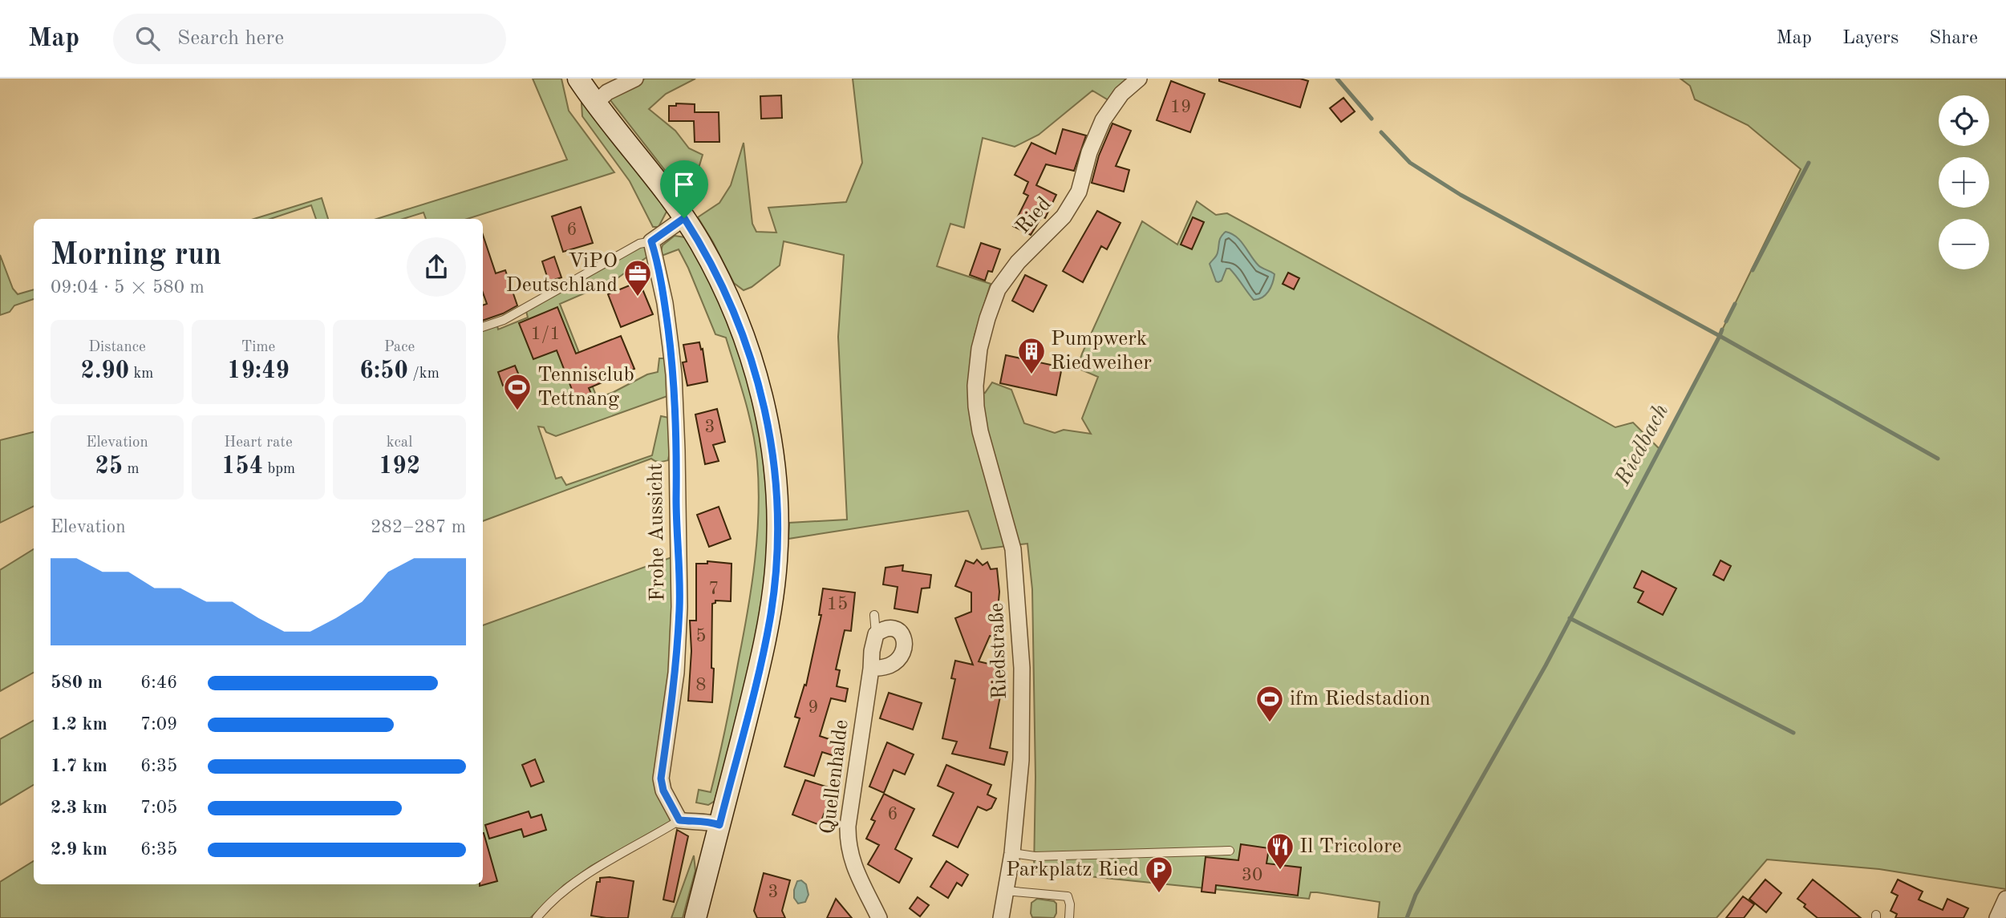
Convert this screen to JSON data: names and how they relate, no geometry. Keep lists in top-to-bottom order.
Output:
{
  "streets": {
    "street": [
      "Ried",
      "Frohe Aussicht",
      "Riedstraße",
      "Quellenhalde"
    ]
  },
  "crossings": [
    ["Ried", "Riedstraße"]
  ],
  "water": ["Riedbach"],
  "places": {
    "office": ["ViPO Deutschland"],
    "building": ["Pumpwerk Riedweiher"],
    "sports": ["Tennisclub Tettnang", "ifm Riedstadion"],
    "restaurant": ["Il Tricolore"],
    "parking": ["Parkplatz Ried"]
  },
  "house_numbers": [
    "19",
    "6",
    "1/1",
    "3",
    "7",
    "15",
    "5",
    "8",
    "9",
    "6",
    "30",
    "3"
  ],
  "page": {
    "header": "Map",
    "search": "Search here",
    "nav": ["Map", "Layers", "Share"],
    "map_buttons": ["+", "−"],
    "heading": ["Morning run", "09:04 · 5 × 580 m"],
    "stats": [
      ["Distance", "2.90 km"],
      ["Time", "19:49"],
      ["Pace", "6:50 /km"],
      ["Elevation", "25 m"],
      ["Heart rate", "154 bpm"],
      ["kcal", "192"]
    ],
    "chart": ["Elevation", "282–287 m"],
    "list": [
      {
        "name": "580 m",
        "note": "6:46"
      },
      {
        "name": "1.2 km",
        "note": "7:09"
      },
      {
        "name": "1.7 km",
        "note": "6:35"
      },
      {
        "name": "2.3 km",
        "note": "7:05"
      },
      {
        "name": "2.9 km",
        "note": "6:35"
      }
    ]
  }
}
